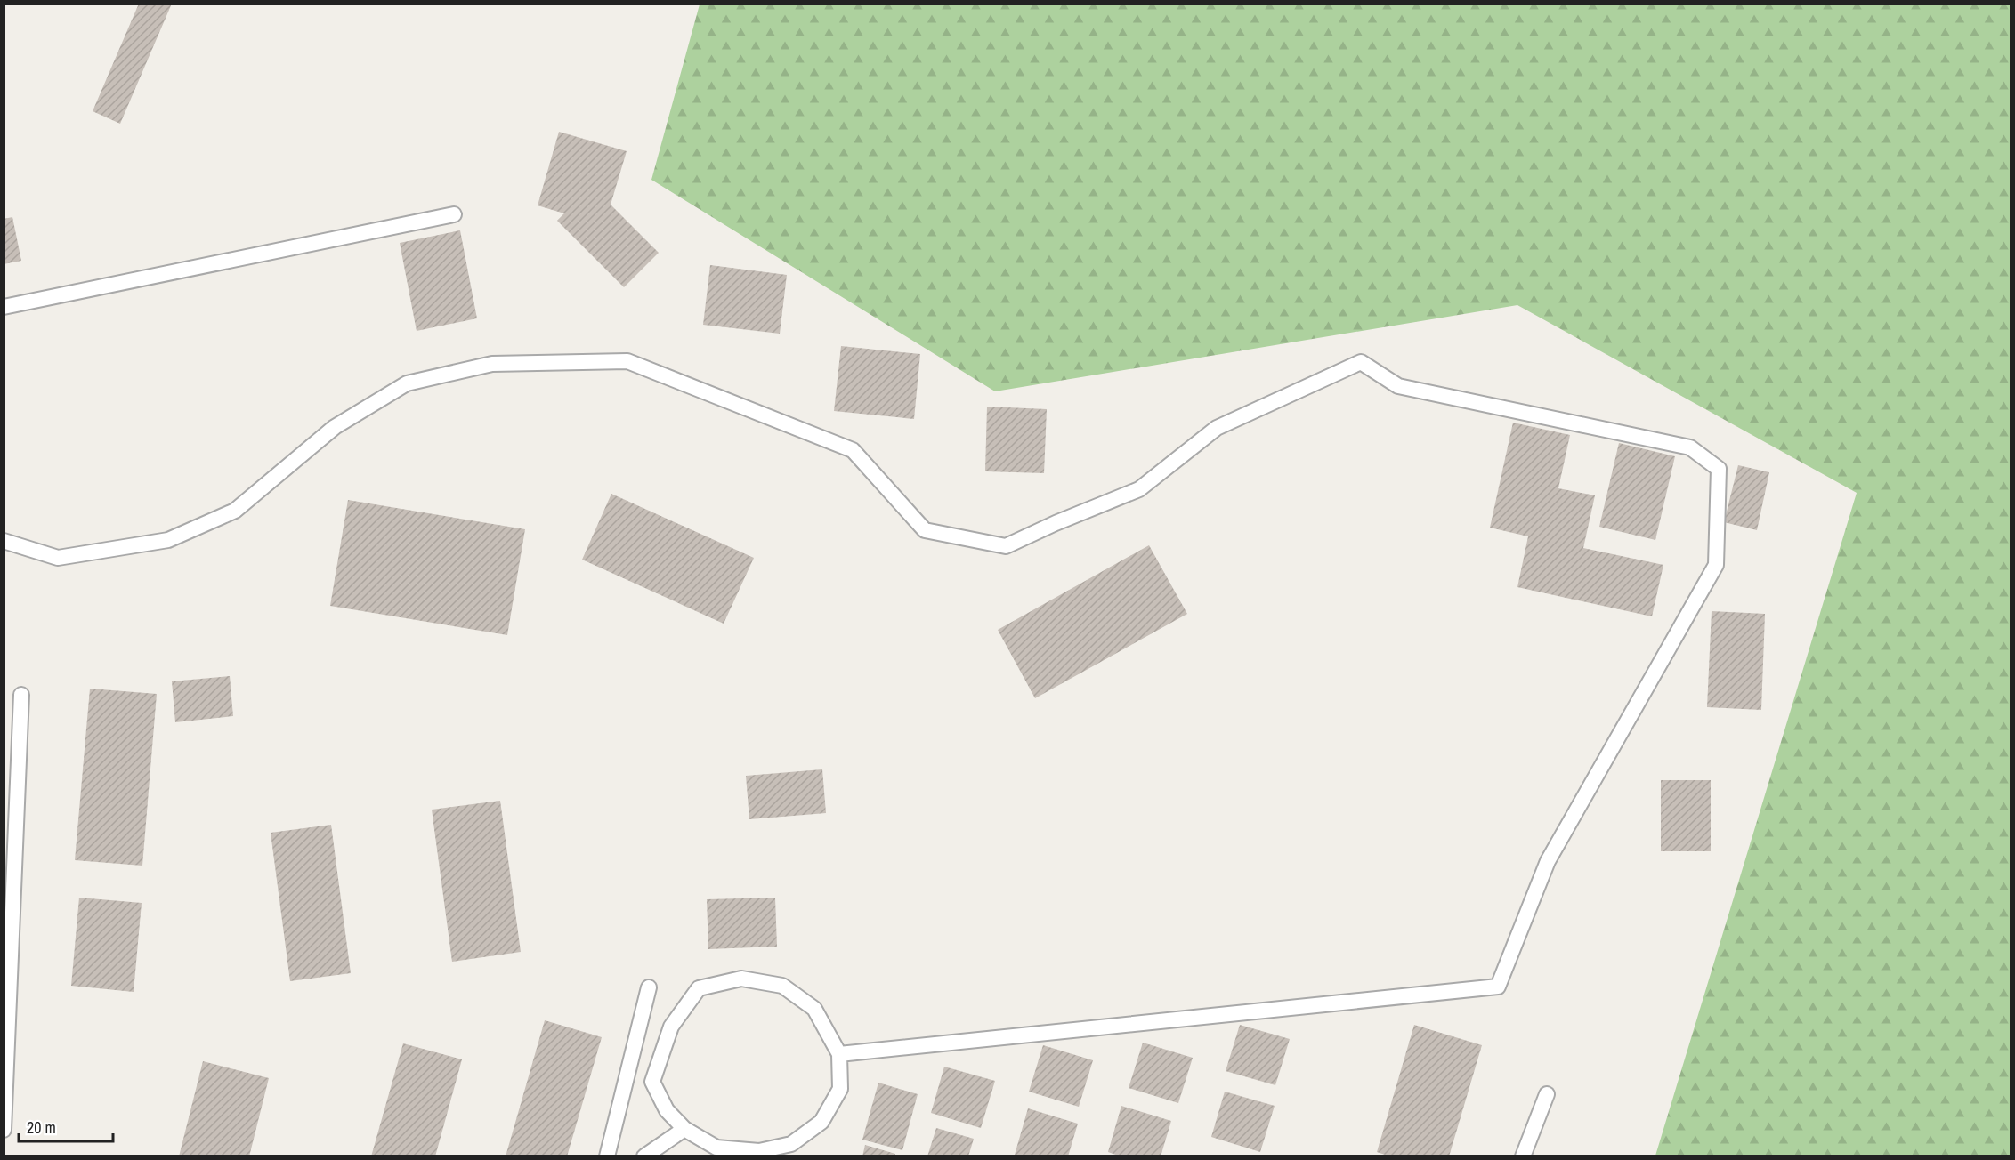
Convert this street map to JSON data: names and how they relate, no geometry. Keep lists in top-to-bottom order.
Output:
{
  "scale_bar": "20 m"
}
